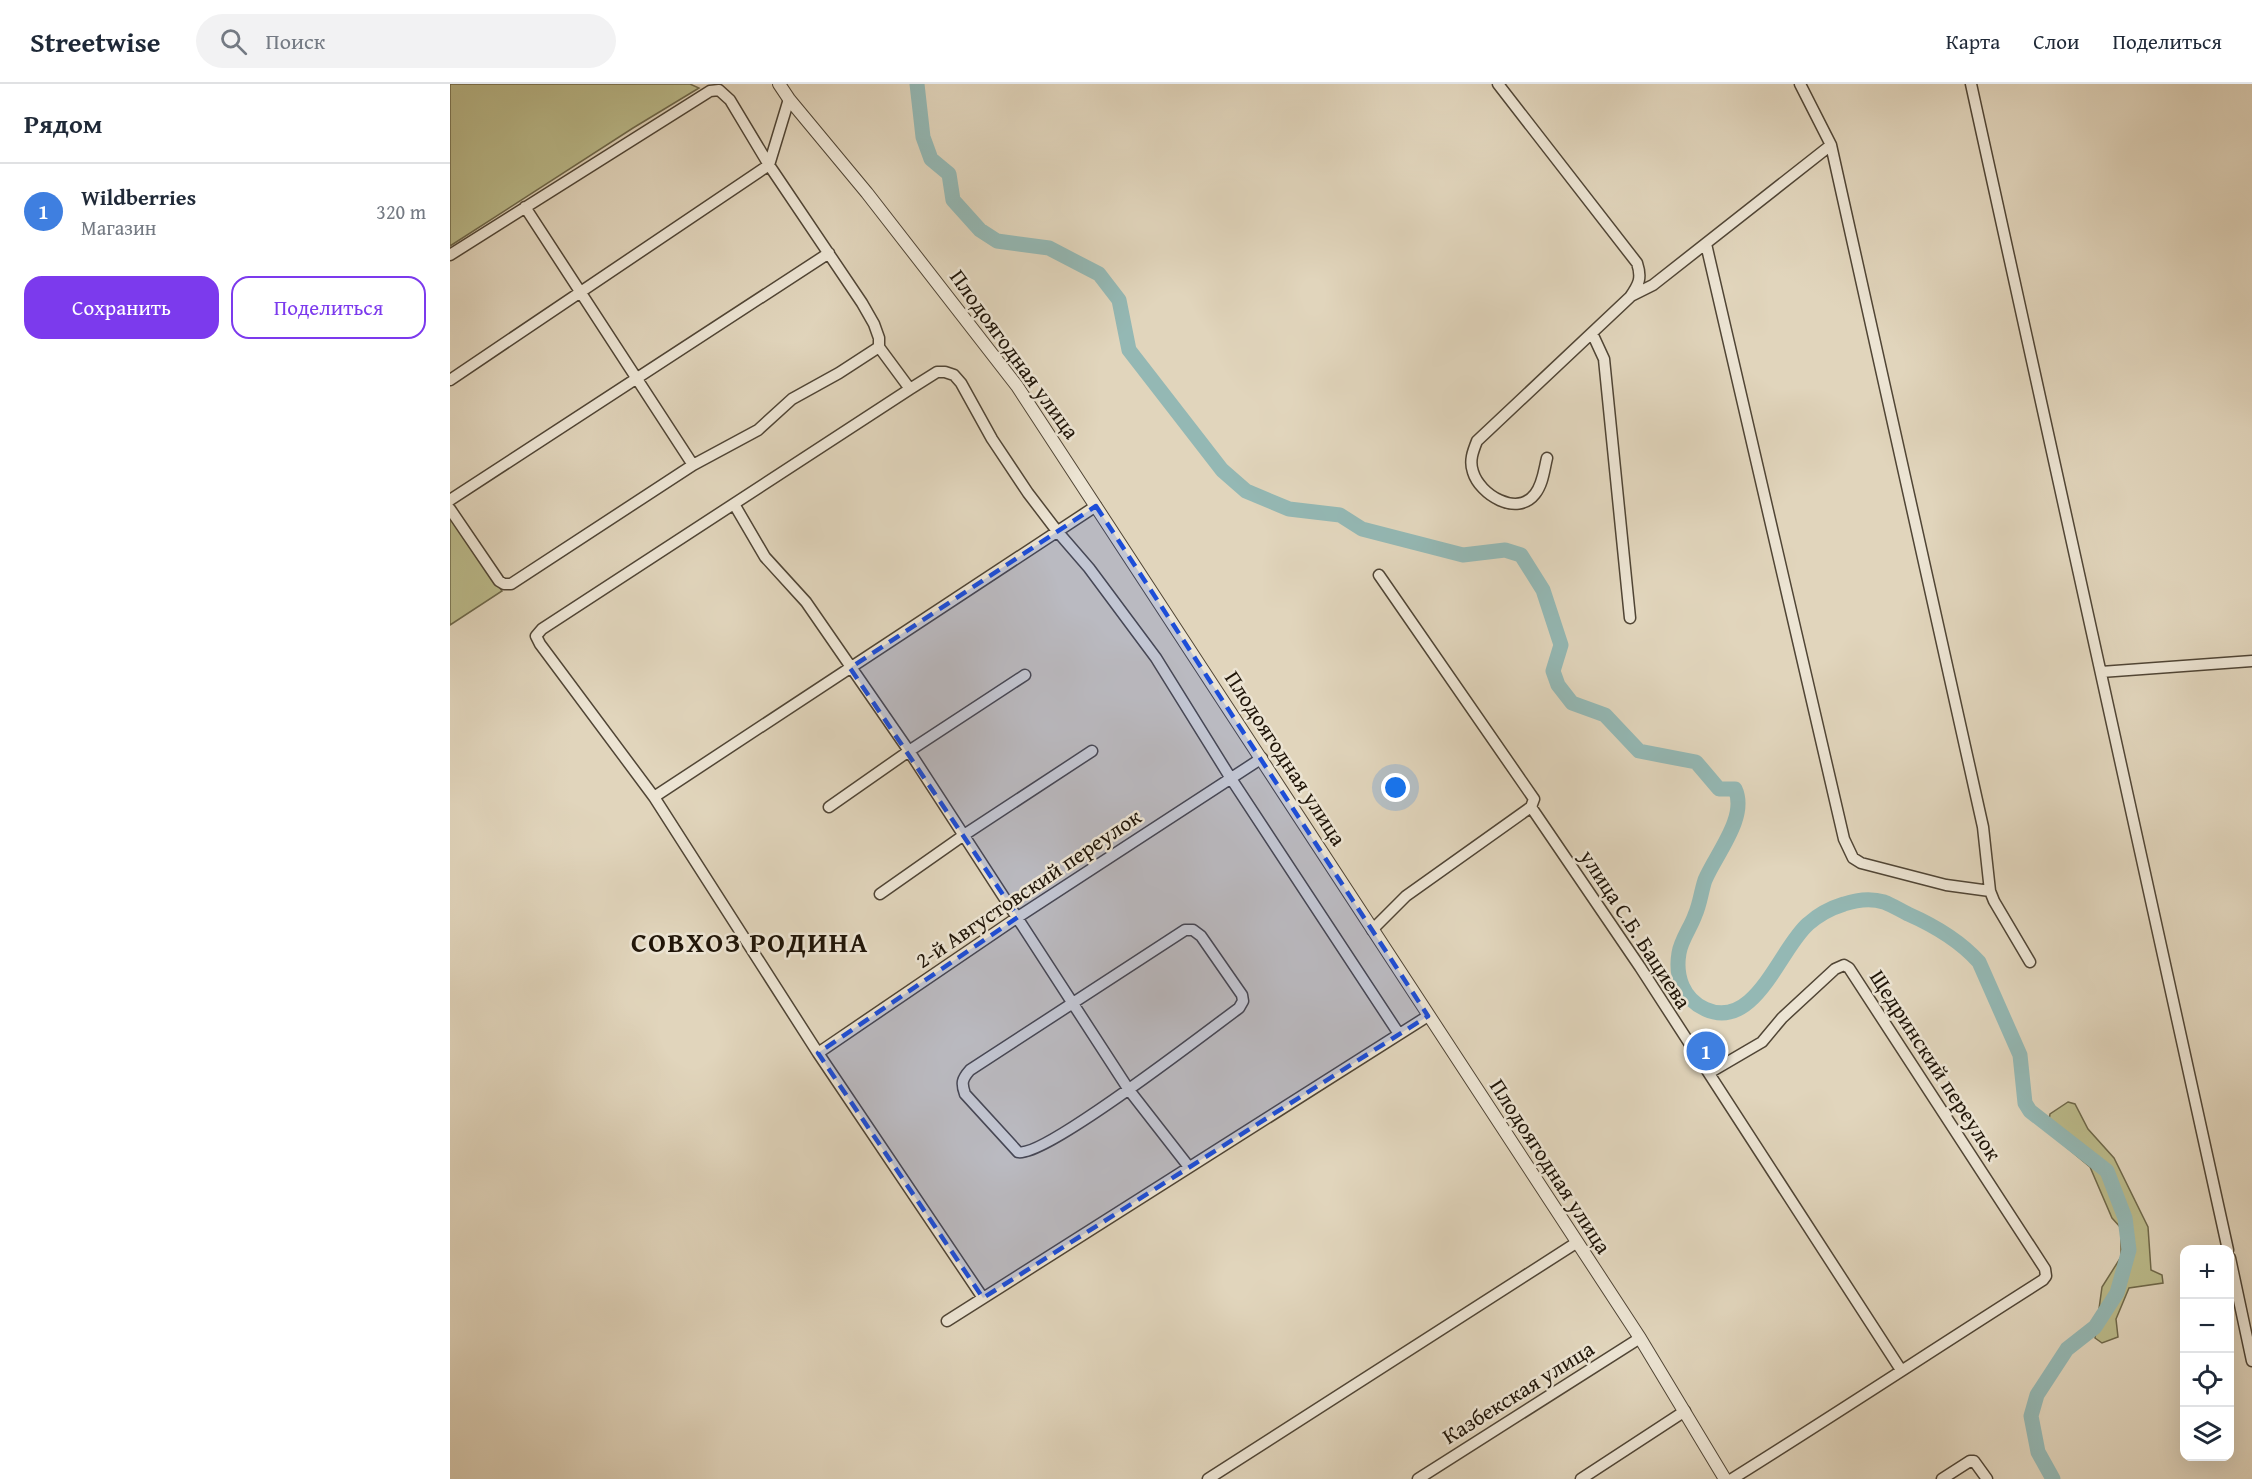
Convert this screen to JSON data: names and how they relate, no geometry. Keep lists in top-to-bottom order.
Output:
{
  "streets": {
    "street": [
      "Плодоягодная улица",
      "2-й Августовский переулок",
      "улица С.Б. Бациева",
      "Щедринский переулок",
      "Казбекская улица"
    ]
  },
  "crossings": [
    ["Плодоягодная улица", "2-й Августовский переулок"],
    ["Плодоягодная улица", "Казбекская улица"],
    ["улица С.Б. Бациева", "Щедринский переулок"]
  ],
  "districts": ["СОВХОЗ РОДИНА"],
  "page": {
    "header": "Streetwise",
    "search": "Поиск",
    "nav": ["Карта", "Слои", "Поделиться"],
    "heading": "Рядом",
    "list": [
      {
        "mark": "1",
        "name": "Wildberries",
        "note": "Магазин",
        "value": "320 m"
      }
    ],
    "buttons": ["Сохранить", "Поделиться"],
    "pins": "1",
    "map_buttons": ["+", "−"]
  }
}
